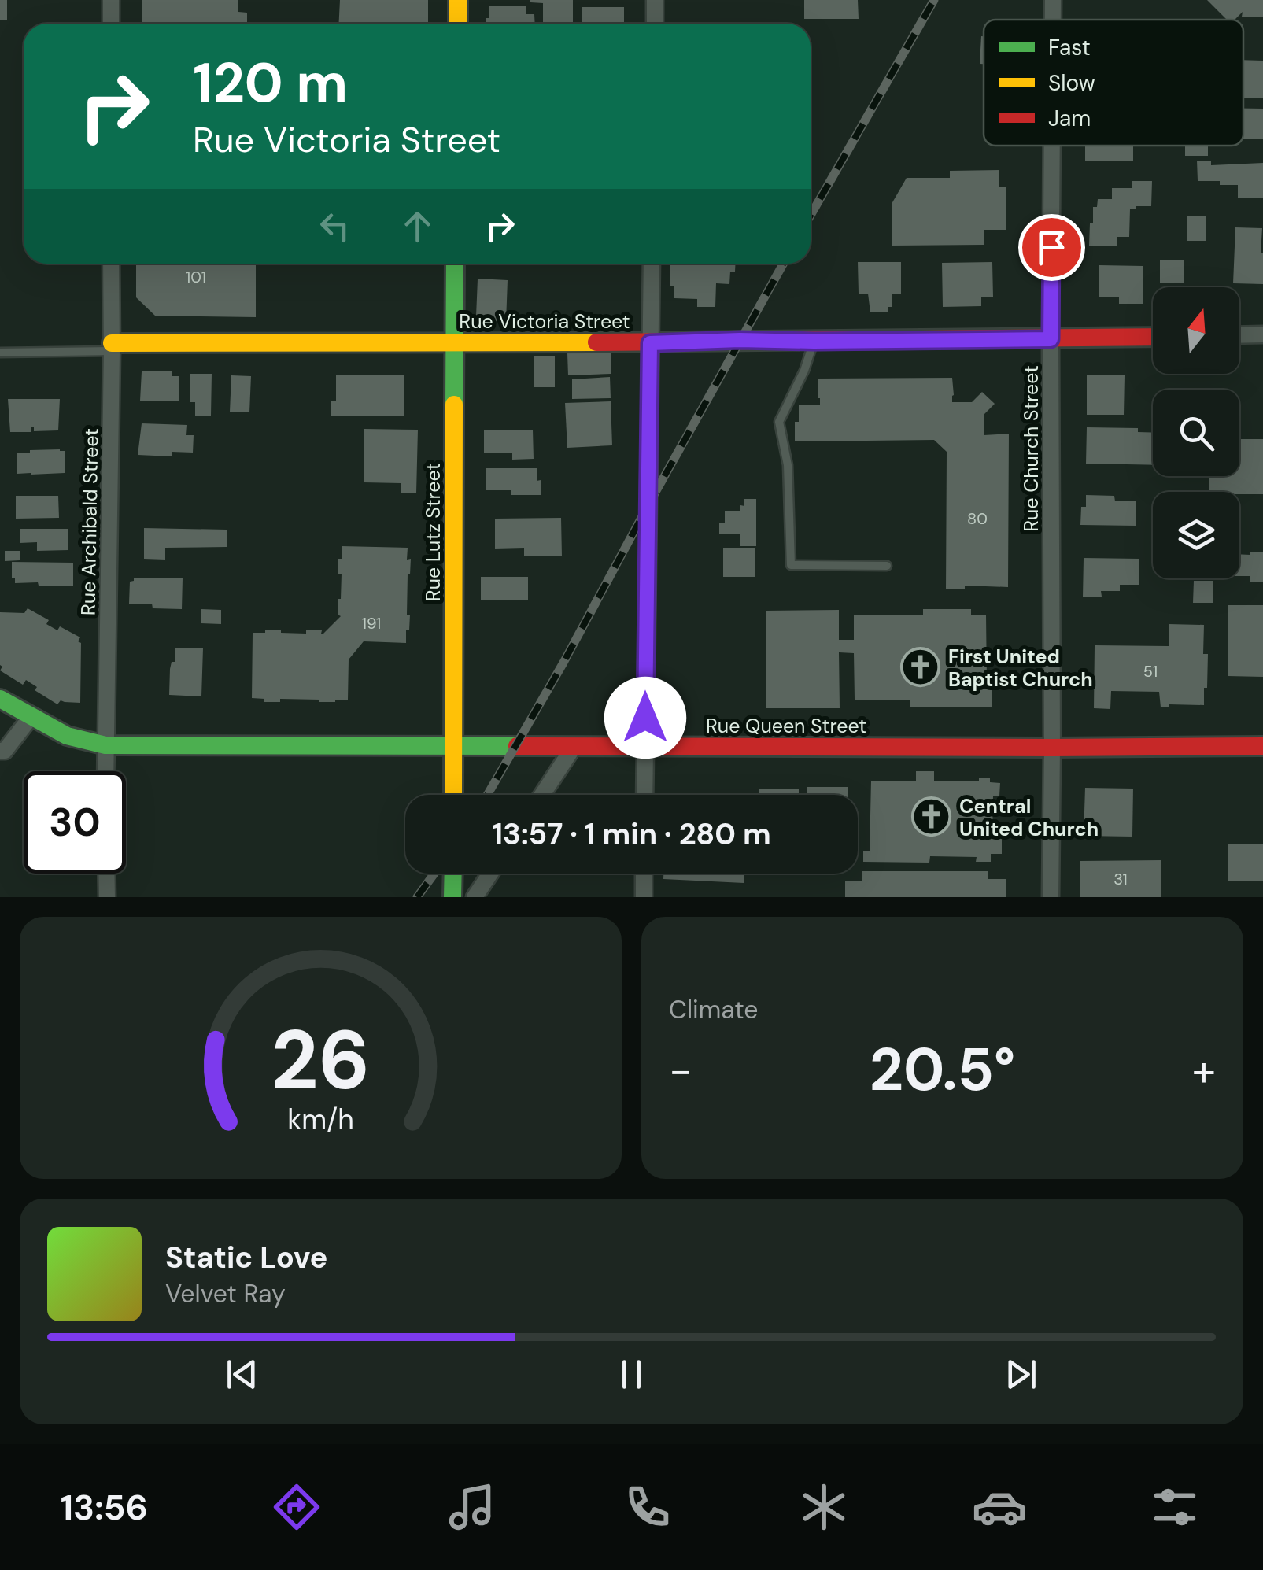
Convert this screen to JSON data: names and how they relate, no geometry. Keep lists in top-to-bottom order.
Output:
{
  "streets": {
    "street": [
      "Rue Victoria Street",
      "Rue Church Street",
      "Rue Archibald Street",
      "Rue Lutz Street",
      "Rue Queen Street"
    ]
  },
  "crossings": [
    ["Rue Victoria Street", "Rue Church Street"],
    ["Rue Victoria Street", "Rue Archibald Street"],
    ["Rue Victoria Street", "Rue Lutz Street"],
    ["Rue Church Street", "Rue Queen Street"],
    ["Rue Archibald Street", "Rue Queen Street"],
    ["Rue Lutz Street", "Rue Queen Street"]
  ],
  "places": {
    "church": ["First United Baptist Church", "Central United Church"]
  },
  "house_numbers": [
    "101",
    "80",
    "191",
    "51",
    "31"
  ],
  "legend": ["Fast", "Slow", "Jam"],
  "north": "top",
  "page": {
    "turn": ["120 m", "Rue Victoria Street"],
    "limit": "30",
    "trip": "13:57 · 1 min · 280 m",
    "tile": "Climate",
    "heat": ["−", "20.5°", "+"],
    "song": ["Static Love", "Velvet Ray"],
    "tabs": "13:56",
    "gauge": ["26", "km/h"]
  }
}
